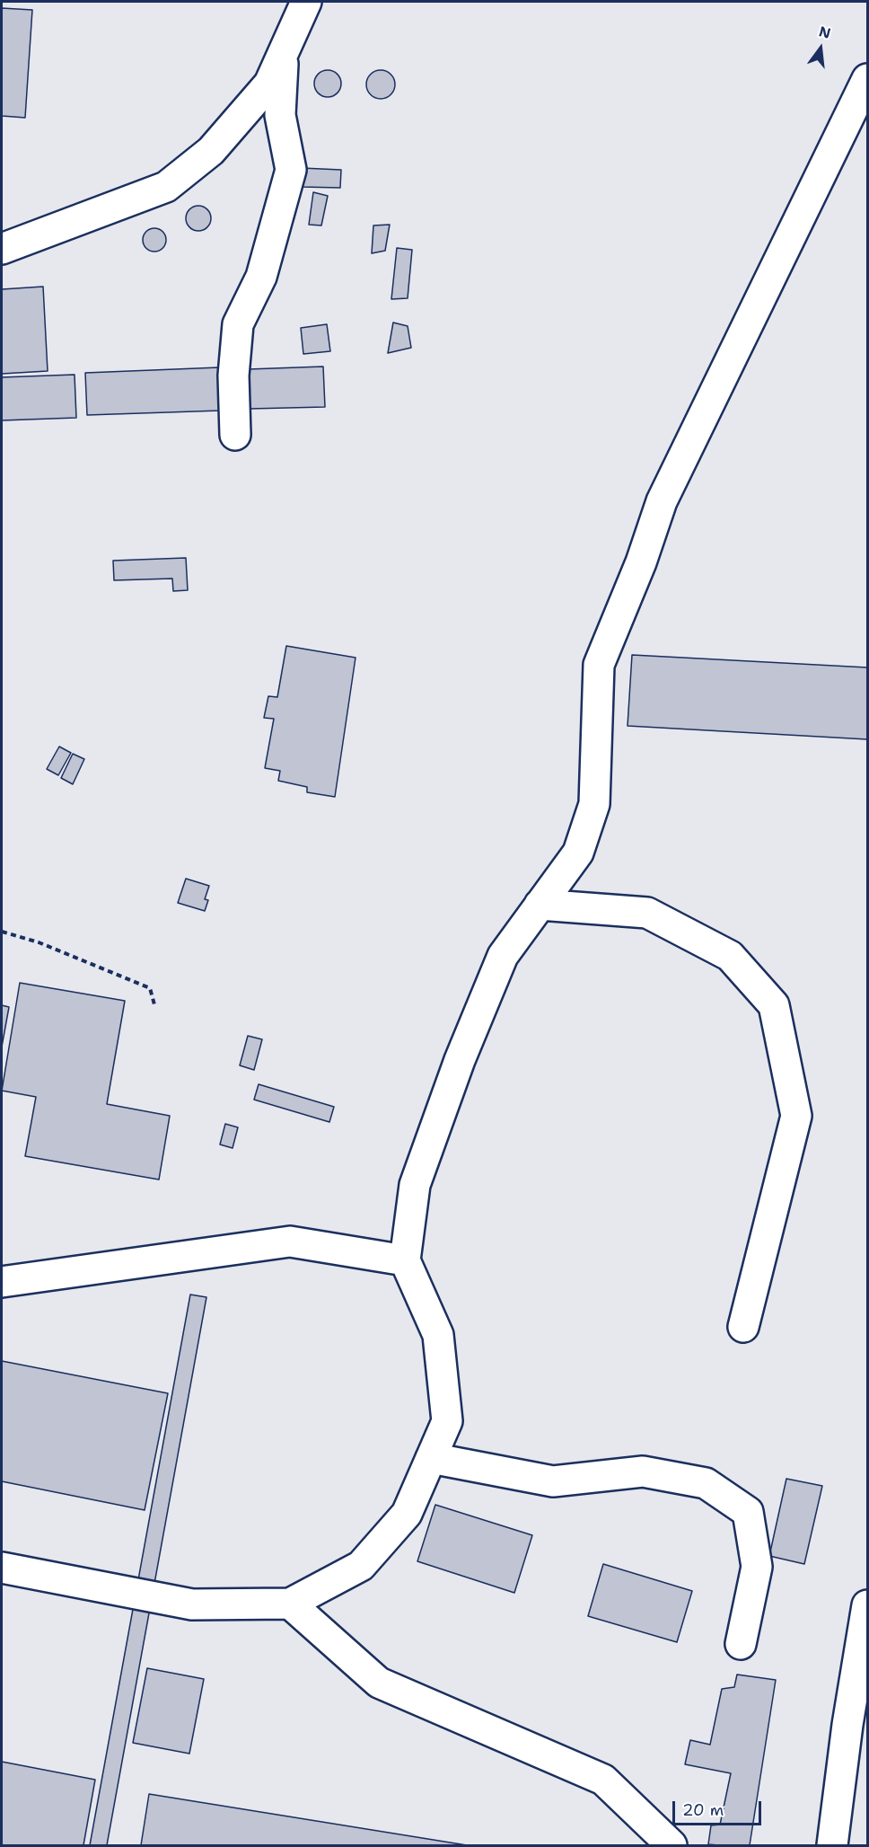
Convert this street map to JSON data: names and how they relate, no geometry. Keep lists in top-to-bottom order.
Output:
{
  "scale_bar": "20 m",
  "north": "top"
}
